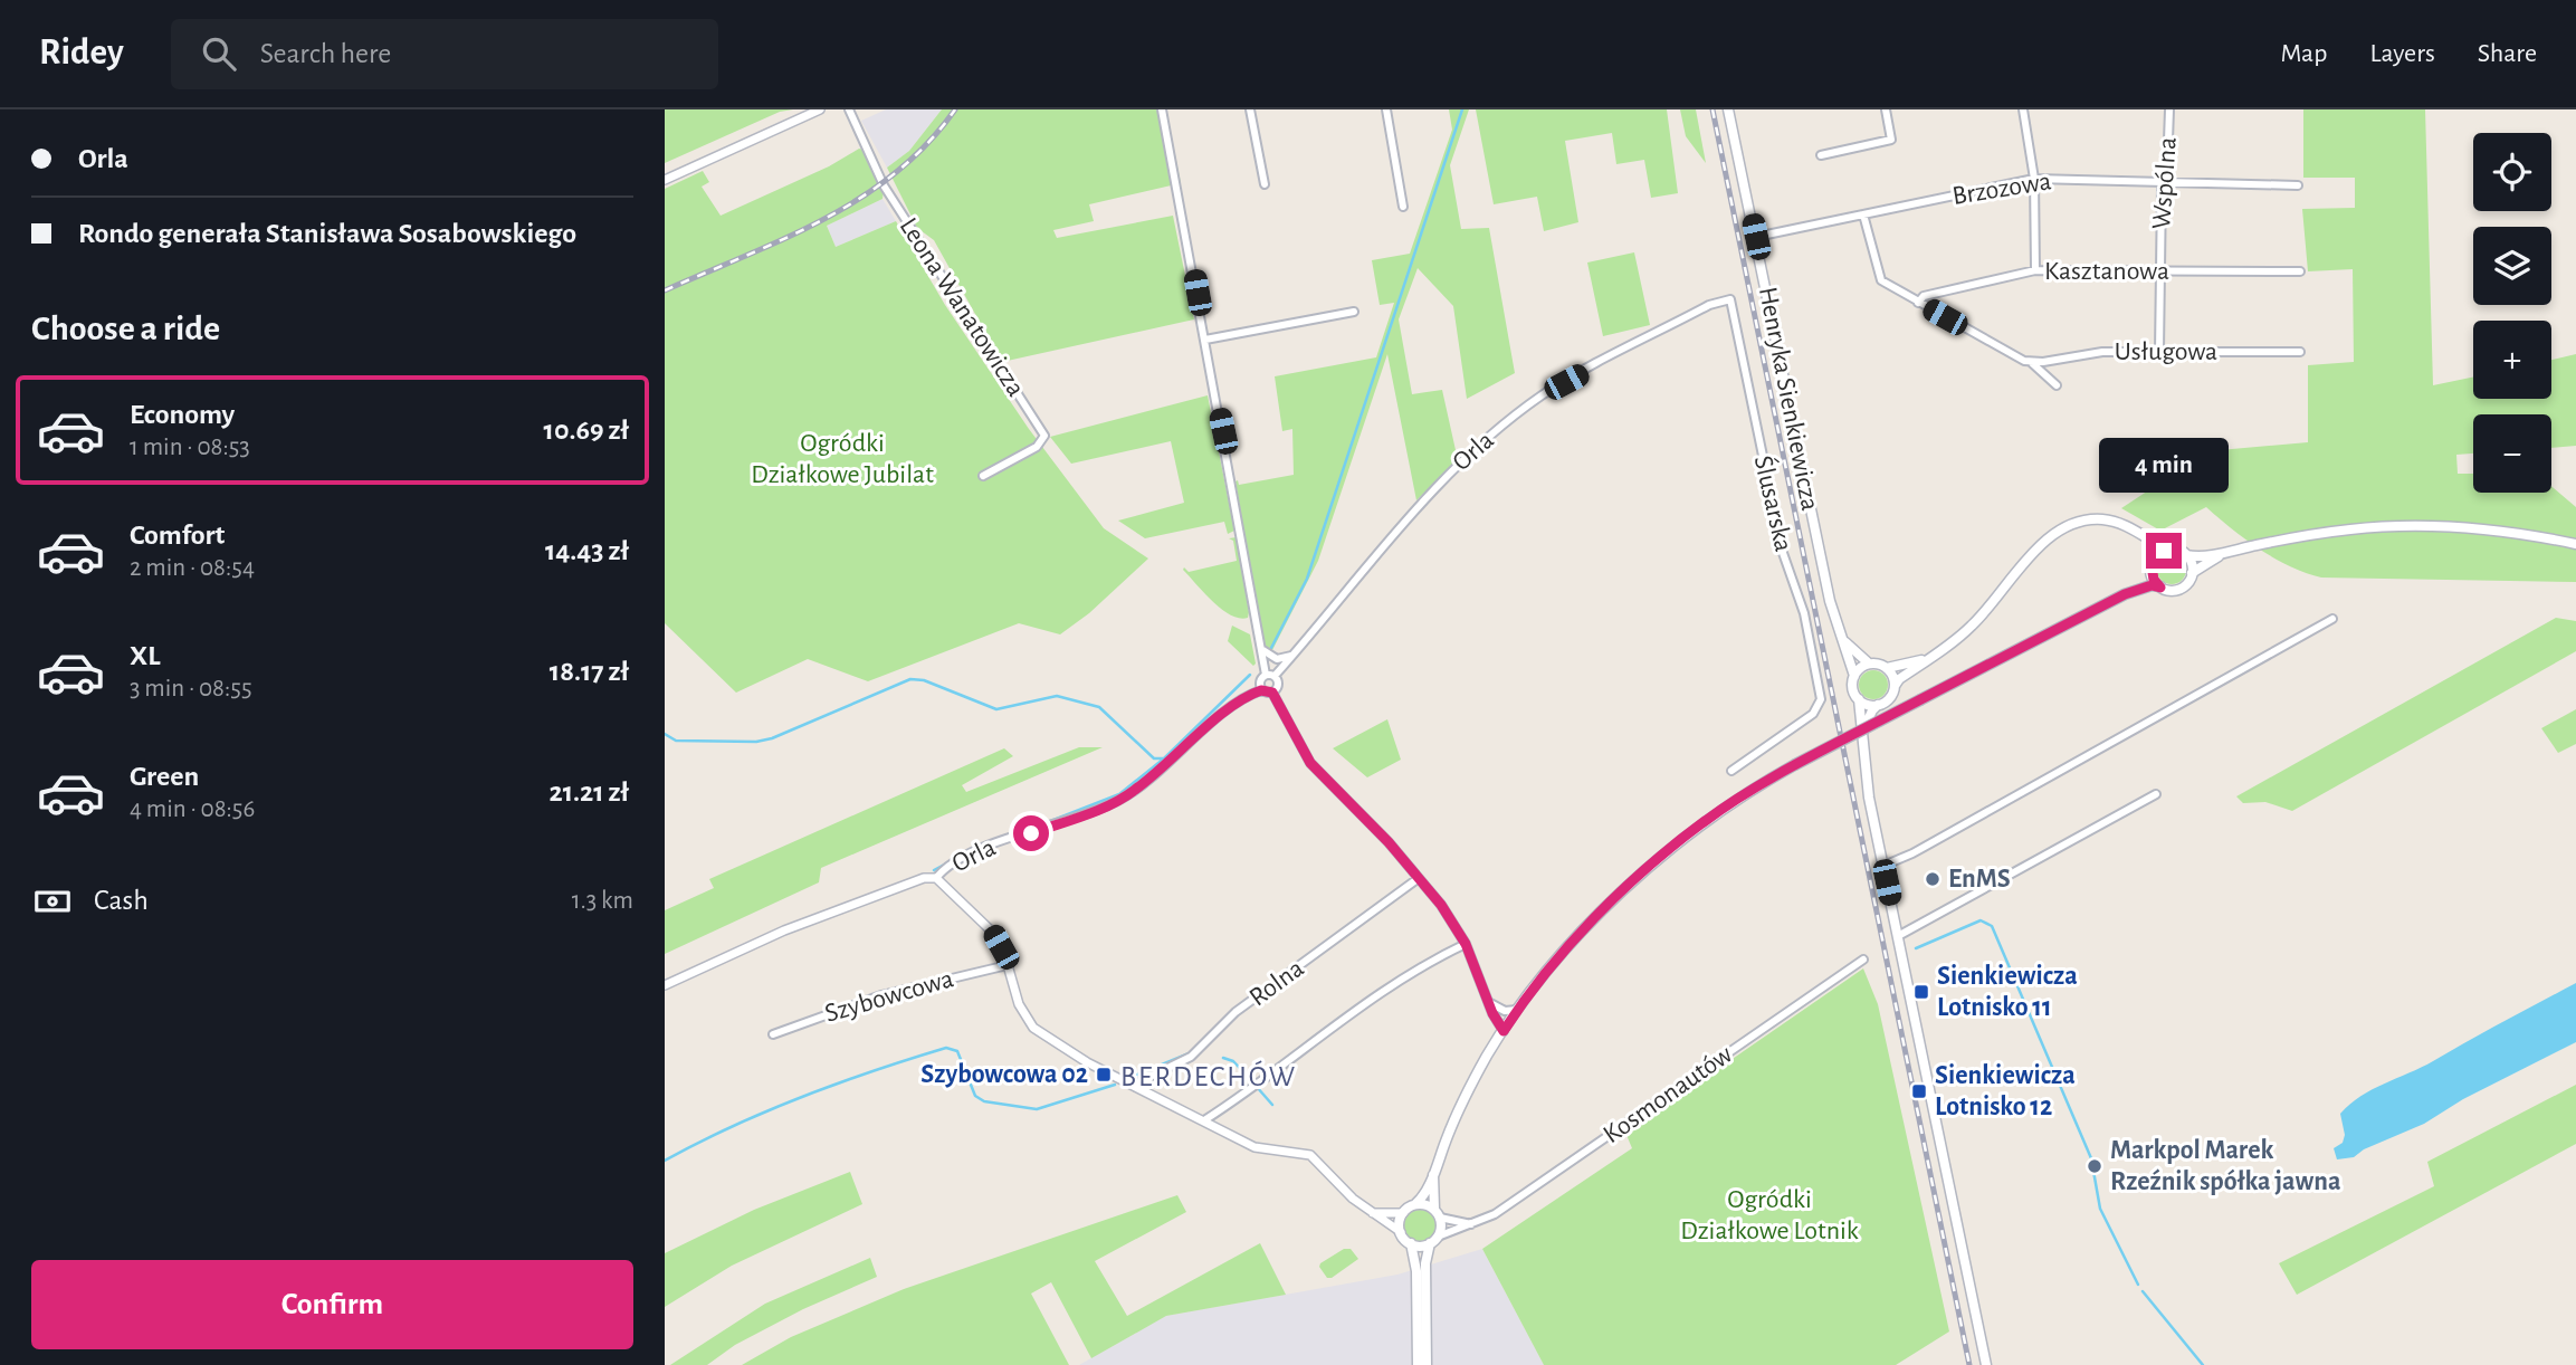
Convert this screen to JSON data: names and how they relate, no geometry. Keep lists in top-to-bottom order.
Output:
{
  "streets": {
    "main road": ["Henryka Sienkiewicza"],
    "street": [
      "Wspólna",
      "Brzozowa",
      "Kasztanowa",
      "Leona Wanatowicza",
      "Usługowa",
      "Orla",
      "Ślusarska",
      "Rolna",
      "Szybowcowa",
      "Kosmonautów"
    ]
  },
  "crossings": [
    ["Wspólna", "Brzozowa"],
    ["Wspólna", "Kasztanowa"],
    ["Wspólna", "Usługowa"],
    ["Brzozowa", "Henryka Sienkiewicza"],
    ["Orla", "Ślusarska"]
  ],
  "districts": ["BERDECHÓW"],
  "parks": ["Ogródki Działkowe Jubilat", "Ogródki Działkowe Lotnik"],
  "places": {
    "other": ["EnMS", "Markpol Marek Rzeźnik spółka jawna"],
    "transit": ["Sienkiewicza Lotnisko 11", "Szybowcowa 02", "Sienkiewicza Lotnisko 12"]
  },
  "page": {
    "header": "Ridey",
    "search": "Search here",
    "nav": ["Map", "Layers", "Share"],
    "banner": ["Orla", "Rondo generała Stanisława Sosabowskiego"],
    "map_buttons": ["+", "−"],
    "heading": "Choose a ride",
    "list": [
      {
        "name": "Economy",
        "note": "1 min · 08:53",
        "value": "10.69 zł"
      },
      {
        "name": "Comfort",
        "note": "2 min · 08:54",
        "value": "14.43 zł"
      },
      {
        "name": "XL",
        "note": "3 min · 08:55",
        "value": "18.17 zł"
      },
      {
        "name": "Green",
        "note": "4 min · 08:56",
        "value": "21.21 zł"
      }
    ],
    "bubble": "4 min",
    "pay": ["Cash", "1.3 km"],
    "buttons": "Confirm"
  }
}
